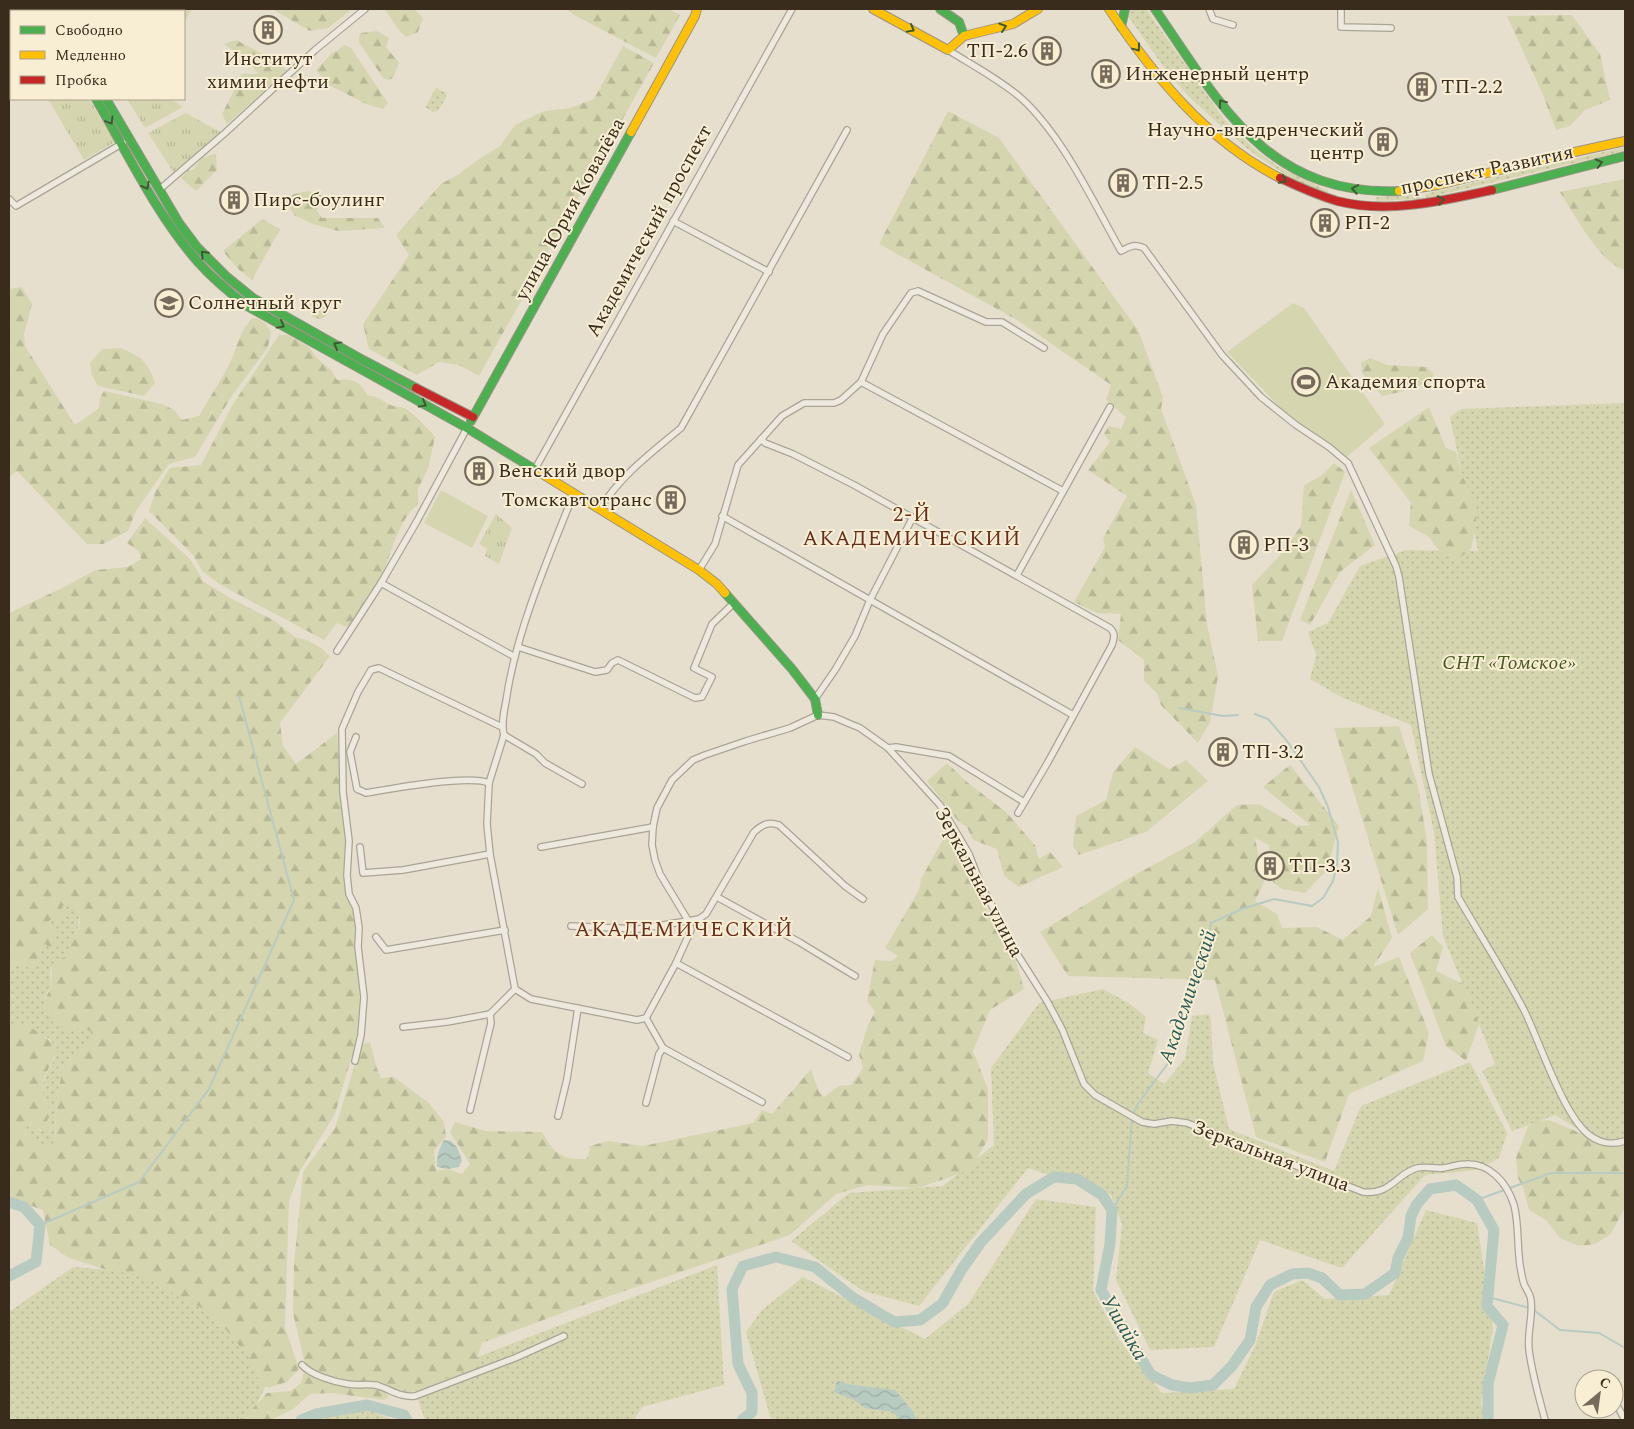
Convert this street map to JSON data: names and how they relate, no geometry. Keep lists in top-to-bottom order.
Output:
{
  "streets": {
    "street": [
      "проспект Развития",
      "улица Юрия Ковалёва",
      "Академический проспект",
      "Зеркальная улица"
    ]
  },
  "districts": ["2-Й АКАДЕМИЧЕСКИЙ", "АКАДЕМИЧЕСКИЙ"],
  "water": ["Академический", "Ушайка"],
  "parks": ["СНТ «Томское»"],
  "places": {
    "building": [
      "Институт химии нефти",
      "ТП-2.6",
      "Инженерный центр",
      "ТП-2.2",
      "Научно-внедренческий центр",
      "ТП-2.5",
      "Пирс-боулинг",
      "РП-2",
      "Венский двор",
      "Томскавтотранс",
      "РП-3",
      "ТП-3.2",
      "ТП-3.3"
    ],
    "school or university": ["Солнечный круг"],
    "sports": ["Академия спорта"]
  },
  "legend": ["Свободно", "Медленно", "Пробка"],
  "north": "top right"
}
